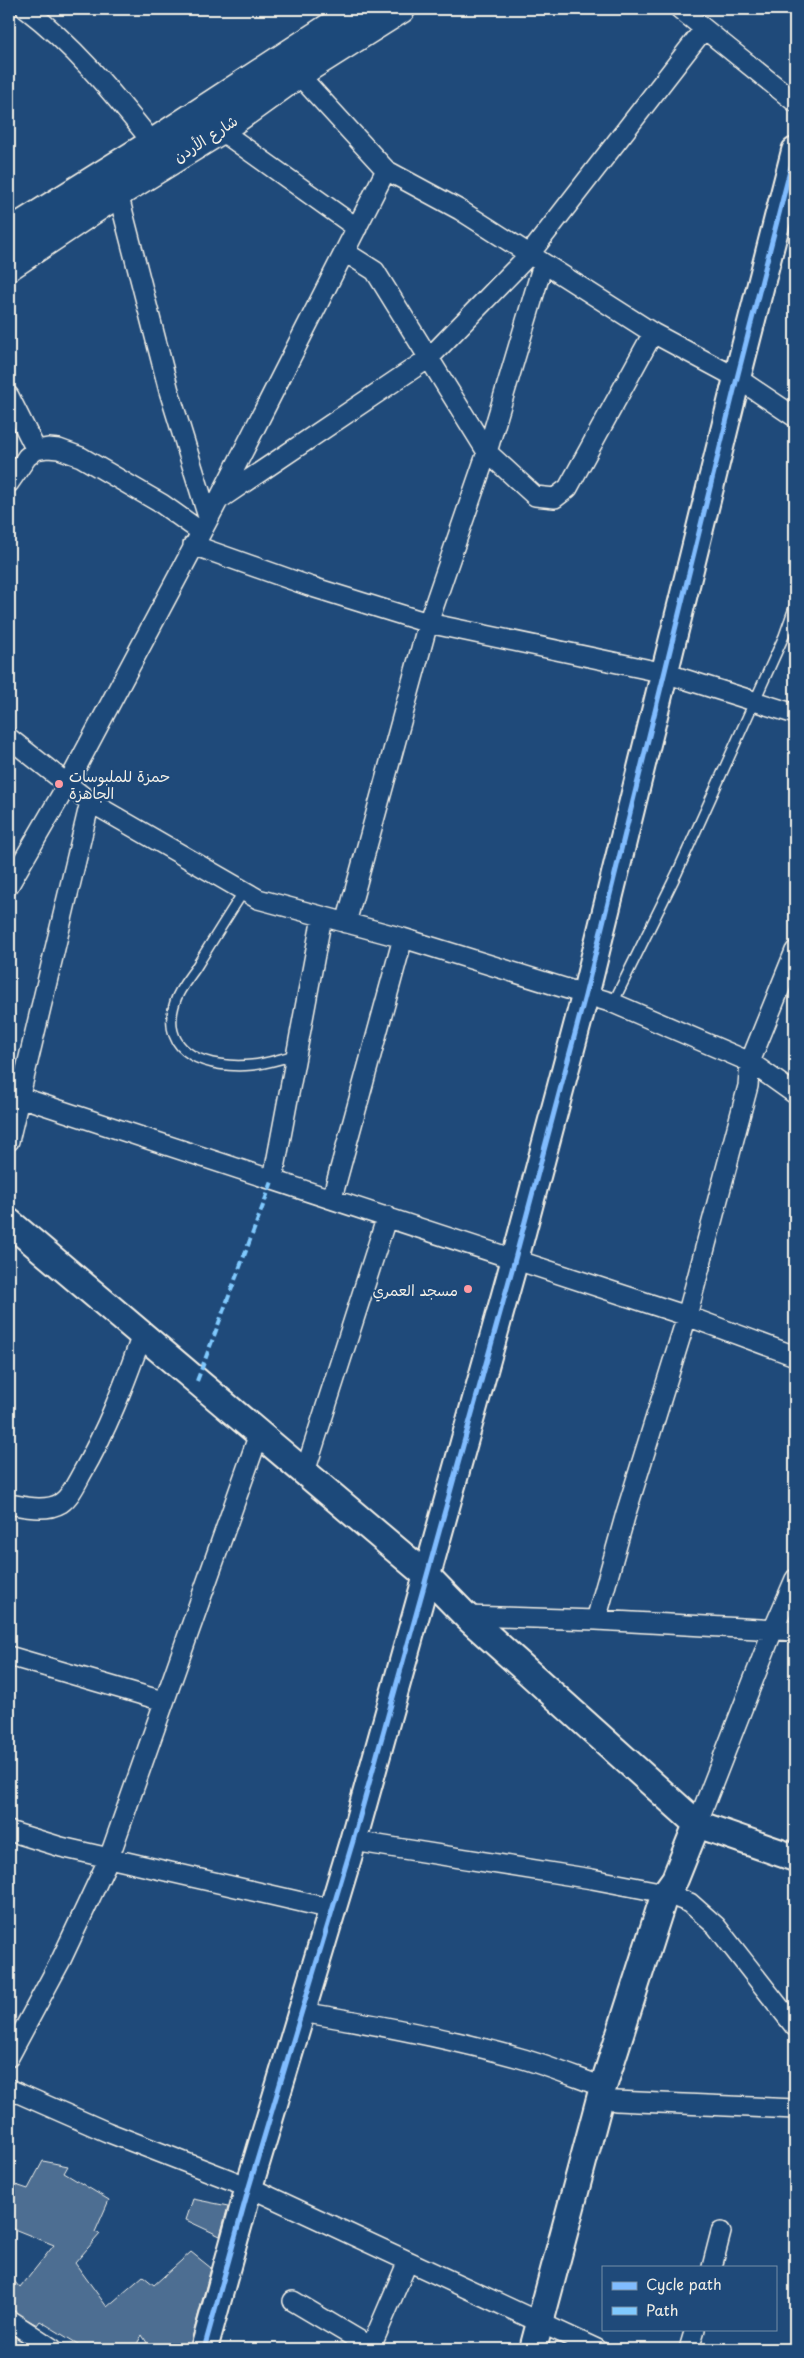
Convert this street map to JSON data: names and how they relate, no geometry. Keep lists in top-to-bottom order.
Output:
{
  "streets": {
    "highway": ["شارع الأردن"]
  },
  "places": ["حمزة للملبوسات الجاهزة", "مسجد العمري"],
  "legend": ["Cycle path", "Path"]
}
